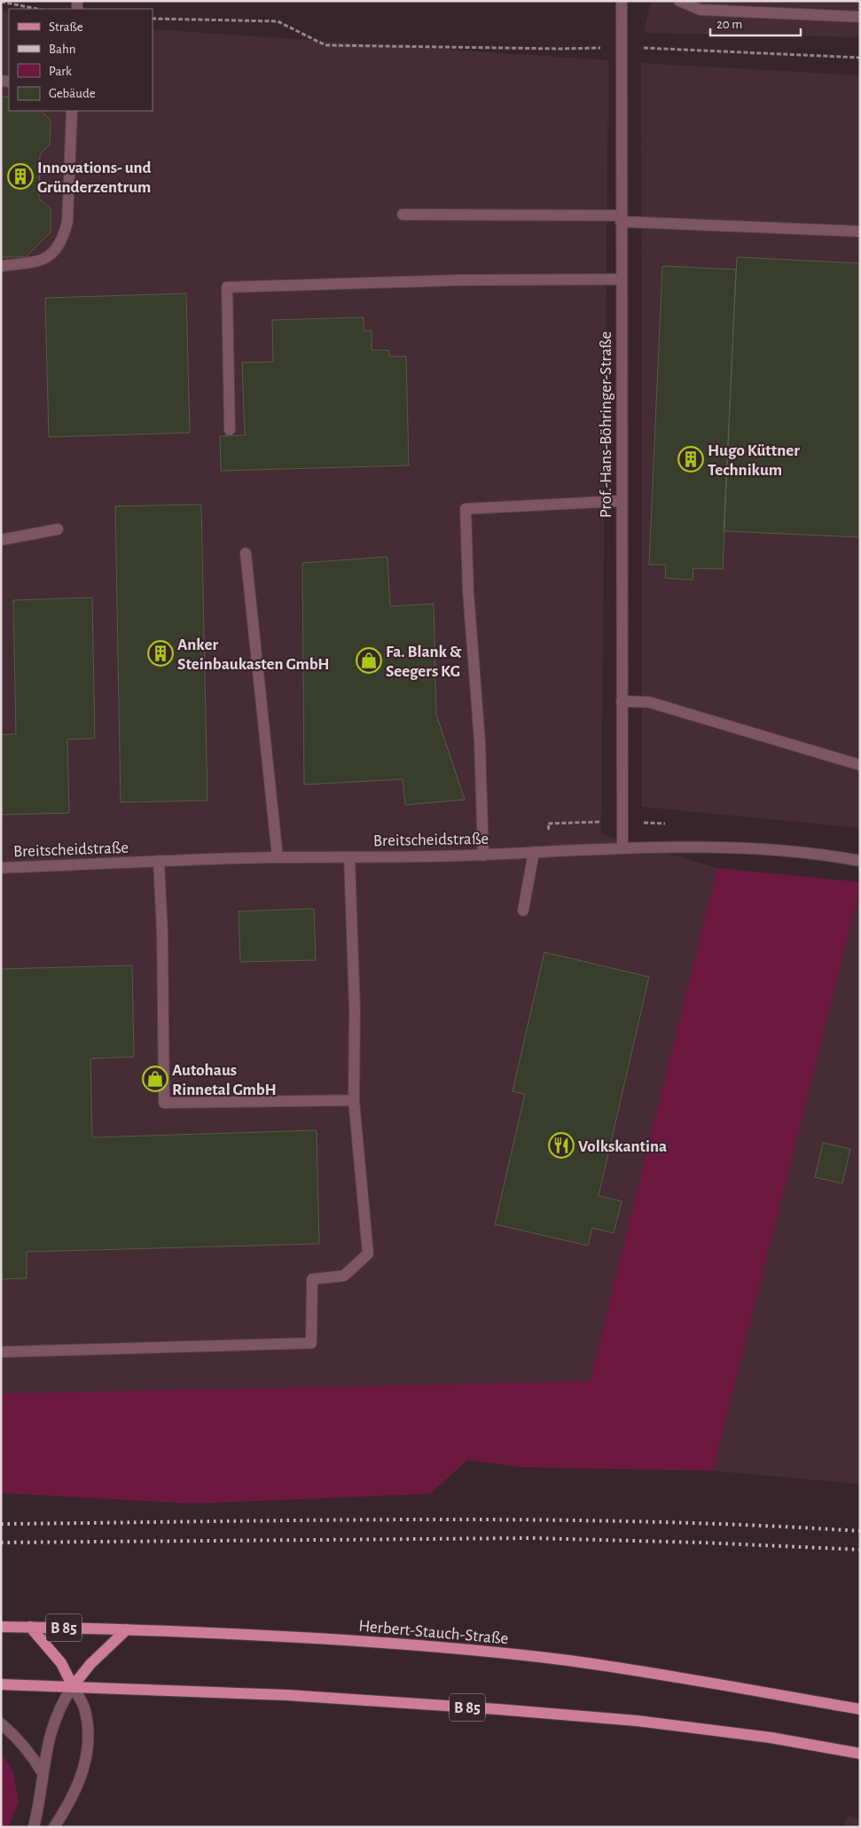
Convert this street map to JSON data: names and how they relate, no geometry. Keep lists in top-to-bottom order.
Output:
{
  "streets": {
    "main road": ["B 85", "Herbert-Stauch-Straße"],
    "street": ["Prof.-Hans-Böhringer-Straße", "Breitscheidstraße"]
  },
  "crossings": [
    ["Prof.-Hans-Böhringer-Straße", "Breitscheidstraße"]
  ],
  "places": {
    "building": ["Innovations- und Gründerzentrum", "Hugo Küttner Technikum", "Anker Steinbaukasten GmbH"],
    "shop": ["Fa. Blank & Seegers KG", "Autohaus Rinnetal GmbH"],
    "restaurant": ["Volkskantina"]
  },
  "legend": [
    "Straße",
    "Bahn",
    "Park",
    "Gebäude"
  ],
  "scale_bar": "20 m"
}
